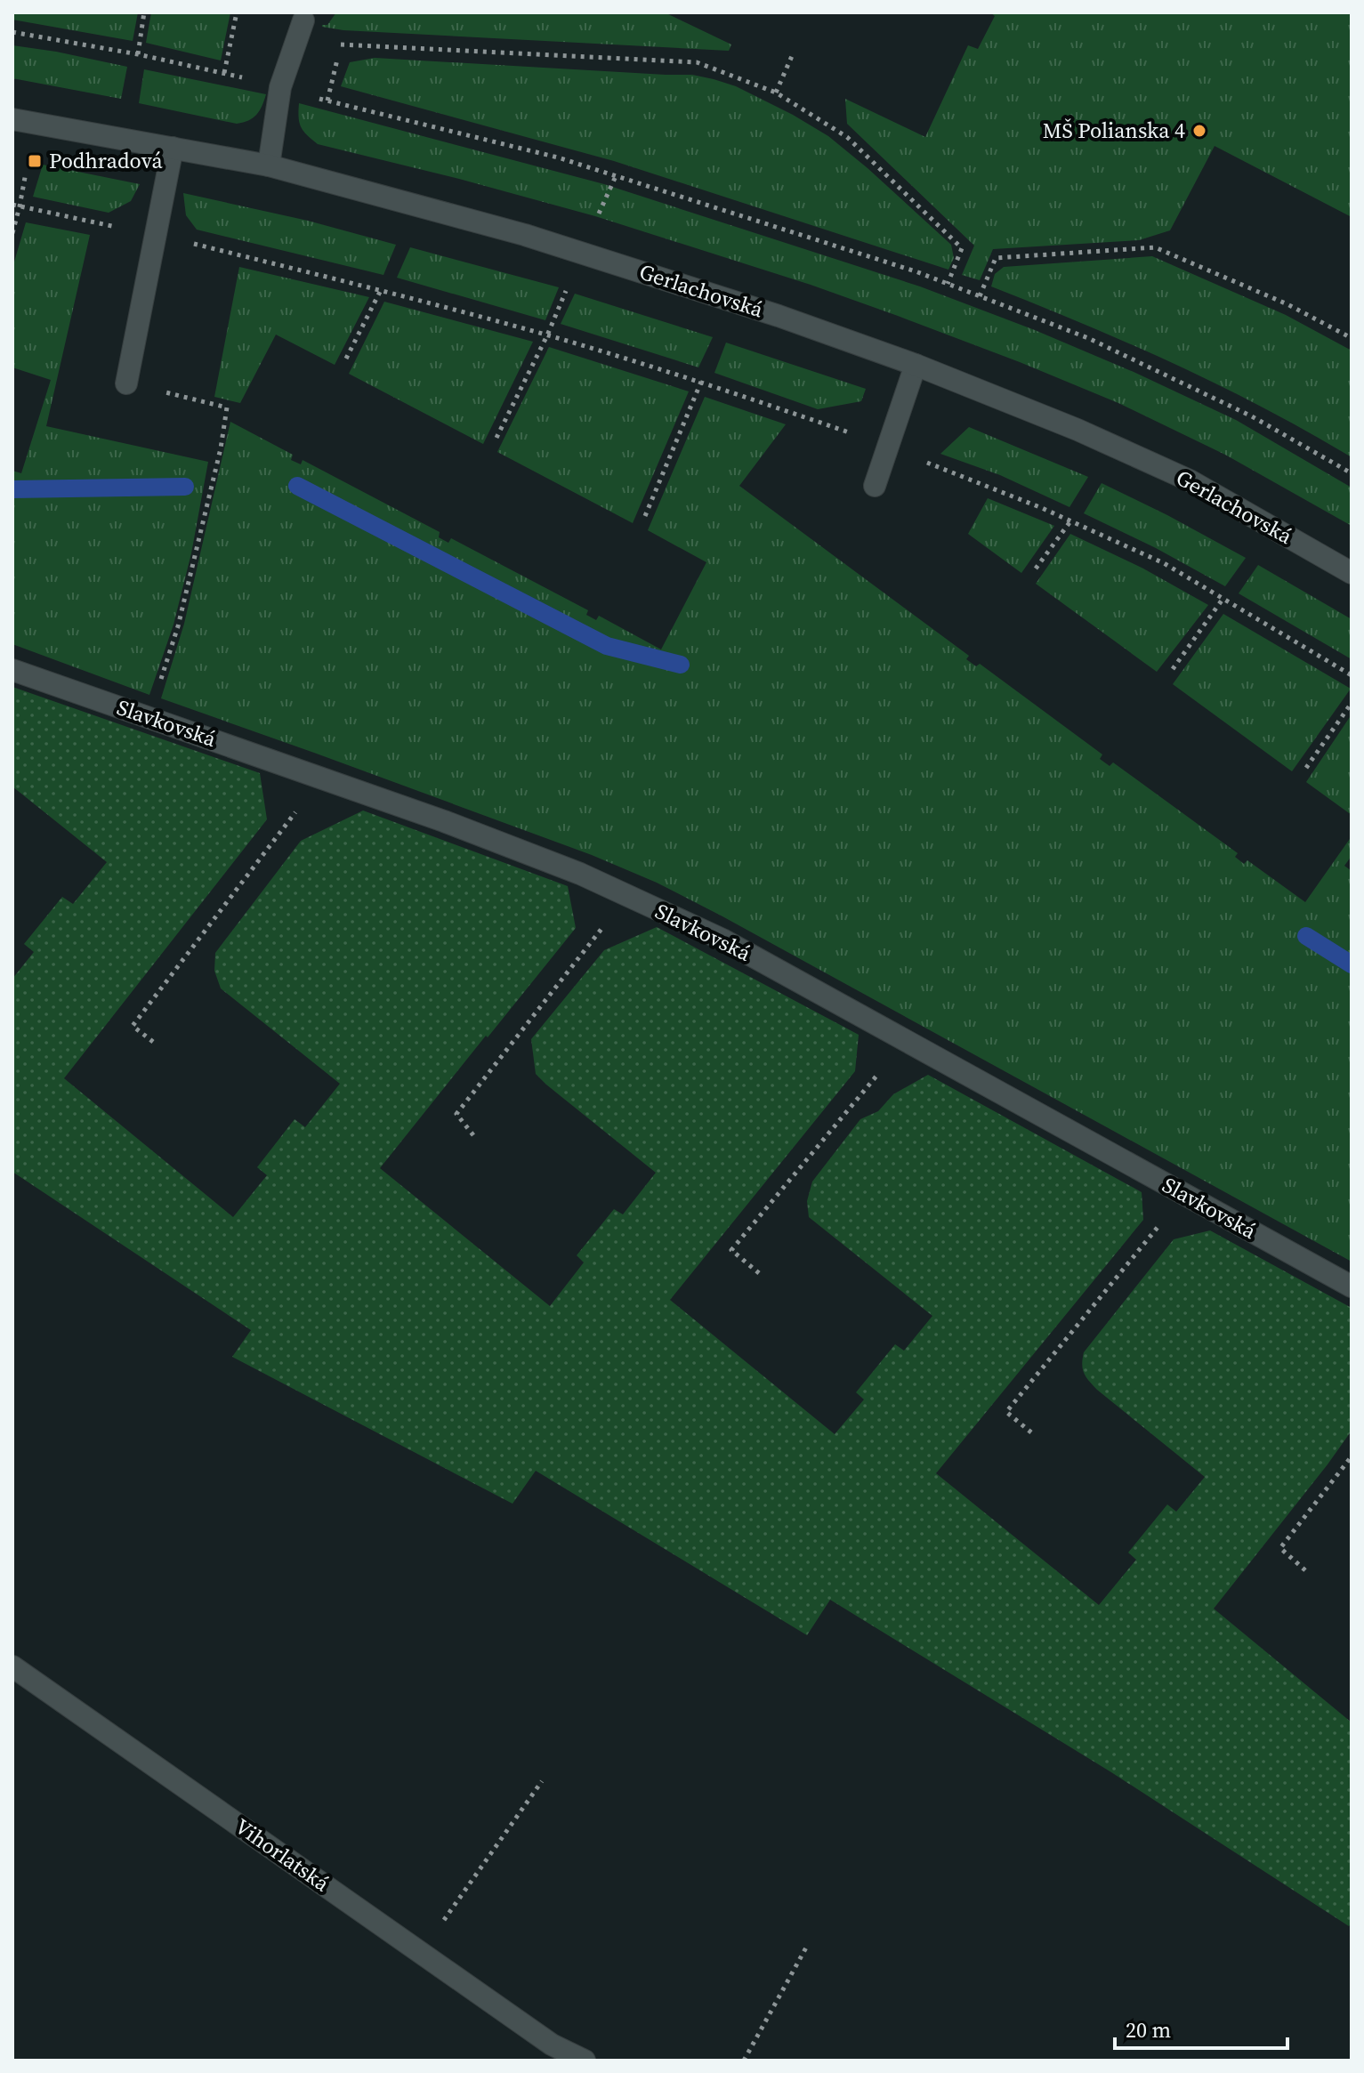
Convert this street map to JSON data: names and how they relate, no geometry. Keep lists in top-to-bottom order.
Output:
{
  "streets": {
    "street": ["Gerlachovská", "Slavkovská", "Vihorlatská"]
  },
  "places": {
    "other": ["MŠ Polianska 4"],
    "transit": ["Podhradová"]
  },
  "scale_bar": "20 m"
}
